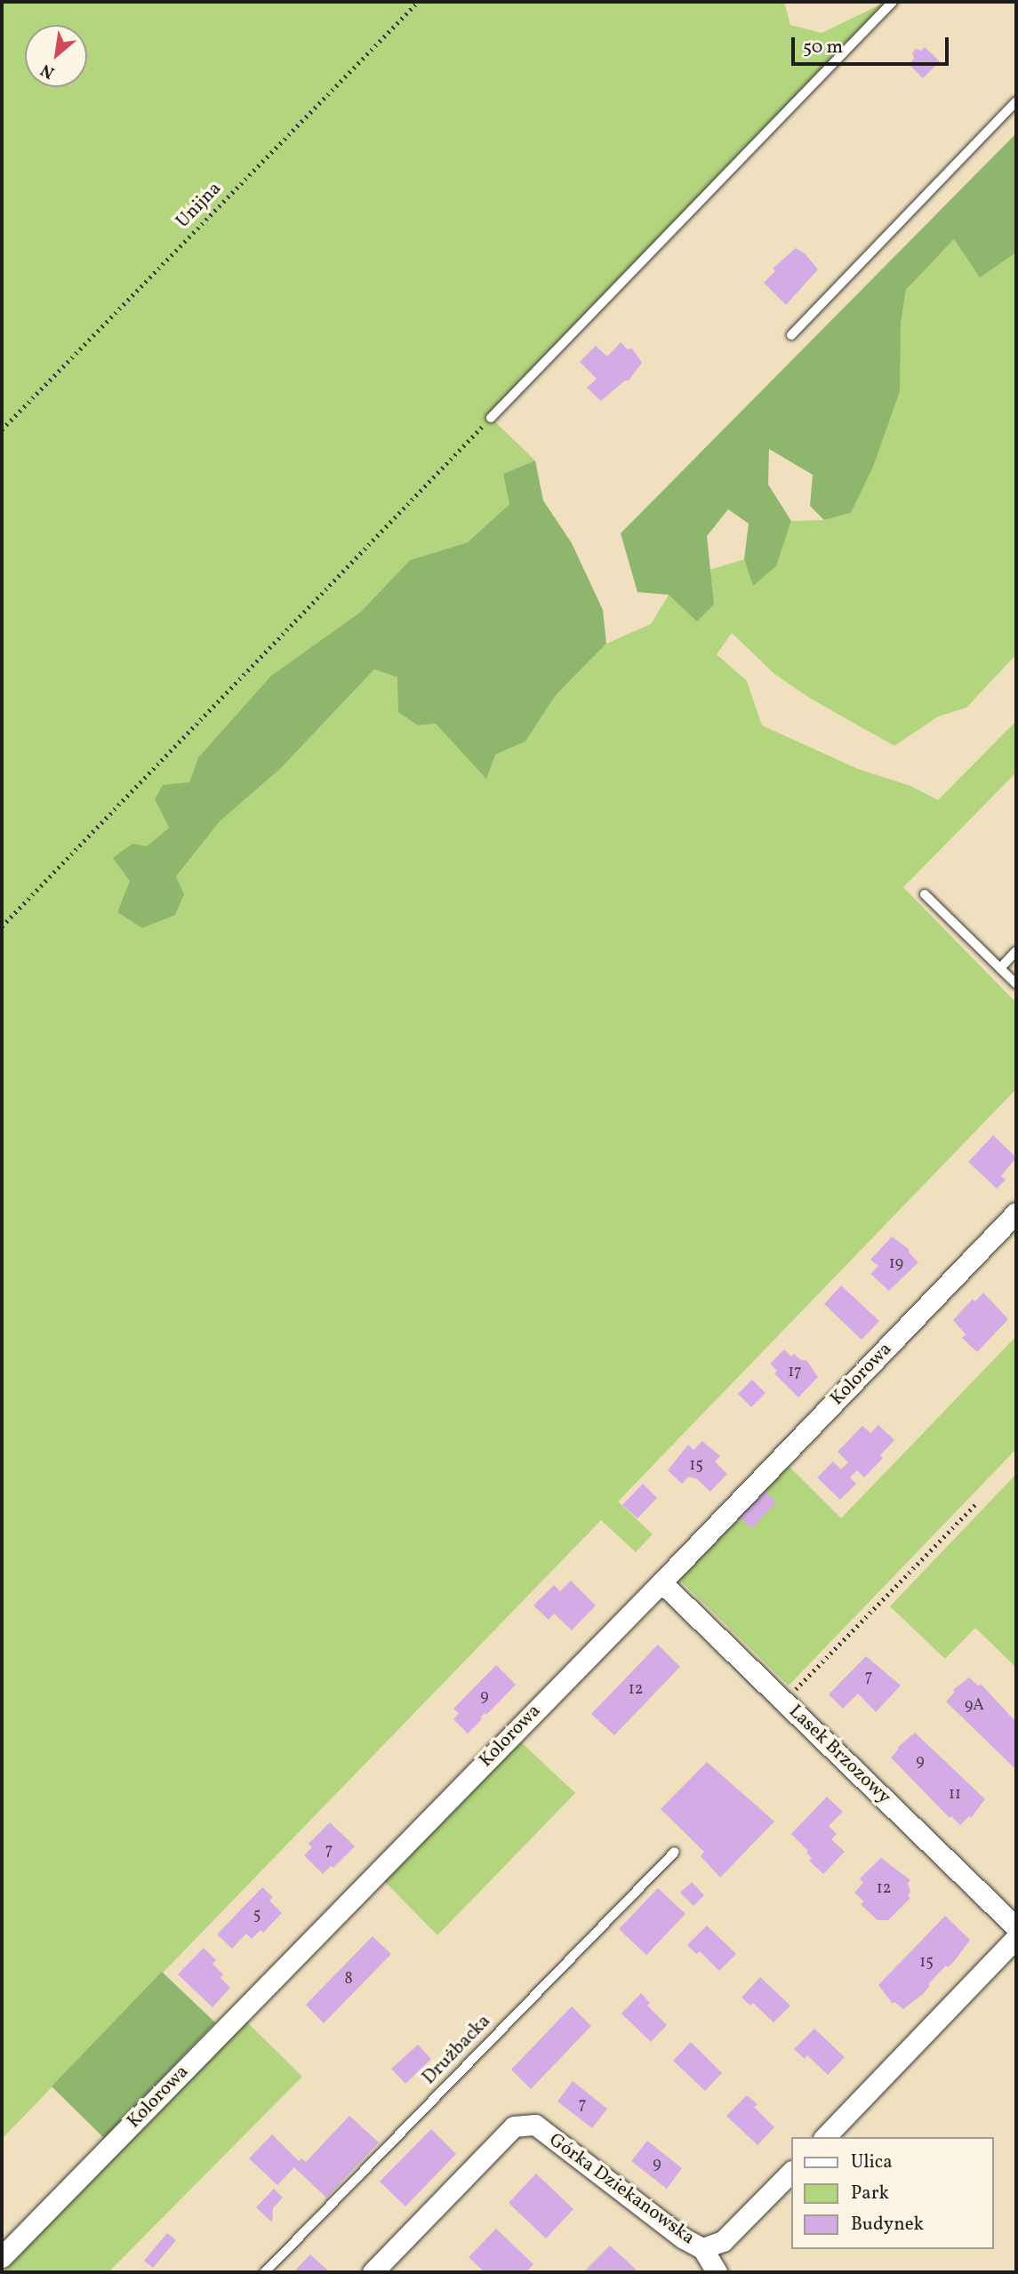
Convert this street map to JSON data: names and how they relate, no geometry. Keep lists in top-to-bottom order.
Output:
{
  "streets": {
    "street": ["Kolorowa", "Lasek Brzozowy", "Górka Dziekanowska"],
    "lane": ["Drużbacka"],
    "path": ["Unijna"]
  },
  "crossings": [
    ["Kolorowa", "Lasek Brzozowy"]
  ],
  "house_numbers": [
    "19",
    "17",
    "15",
    "7",
    "12",
    "9",
    "9A",
    "9",
    "11",
    "7",
    "12",
    "5",
    "15",
    "8",
    "7",
    "9"
  ],
  "legend": ["Ulica", "Park", "Budynek"],
  "scale_bar": "50 m",
  "north": "bottom left"
}
